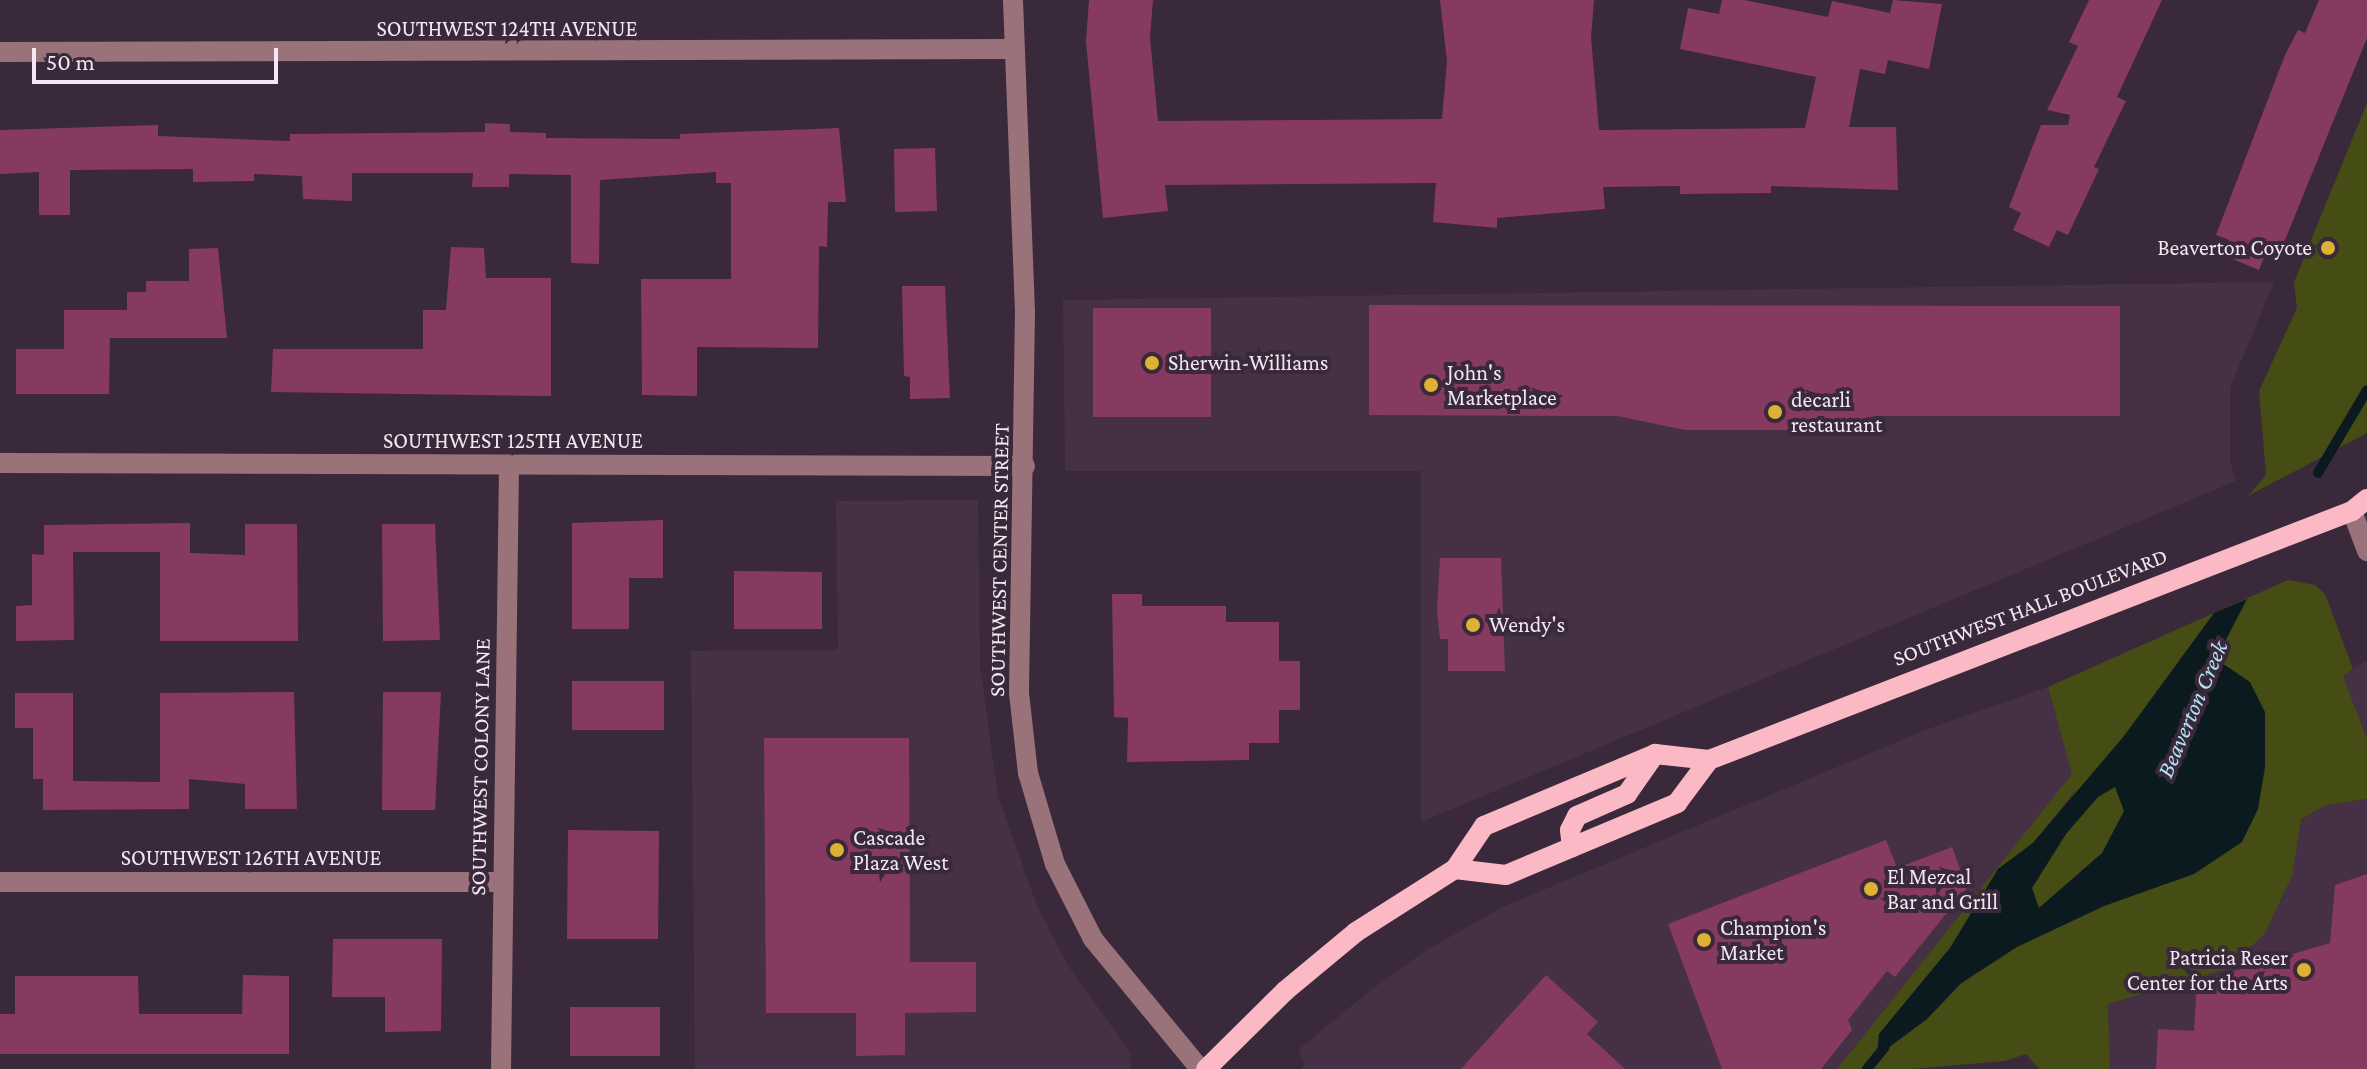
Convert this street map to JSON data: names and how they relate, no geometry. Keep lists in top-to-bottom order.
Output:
{
  "streets": {
    "main road": ["SOUTHWEST HALL BOULEVARD"],
    "street": [
      "SOUTHWEST 124TH AVENUE",
      "SOUTHWEST 125TH AVENUE",
      "SOUTHWEST CENTER STREET",
      "SOUTHWEST COLONY LANE",
      "SOUTHWEST 126TH AVENUE"
    ]
  },
  "crossings": [
    ["SOUTHWEST 124TH AVENUE", "SOUTHWEST CENTER STREET"],
    ["SOUTHWEST 125TH AVENUE", "SOUTHWEST CENTER STREET"],
    ["SOUTHWEST 125TH AVENUE", "SOUTHWEST COLONY LANE"],
    ["SOUTHWEST COLONY LANE", "SOUTHWEST 126TH AVENUE"]
  ],
  "water": ["Beaverton Creek"],
  "places": [
    "Beaverton Coyote",
    "Sherwin-Williams",
    "John's Marketplace",
    "decarli restaurant",
    "Wendy's",
    "Cascade Plaza West",
    "El Mezcal Bar and Grill",
    "Champion's Market",
    "Patricia Reser Center for the Arts"
  ],
  "scale_bar": "50 m"
}
